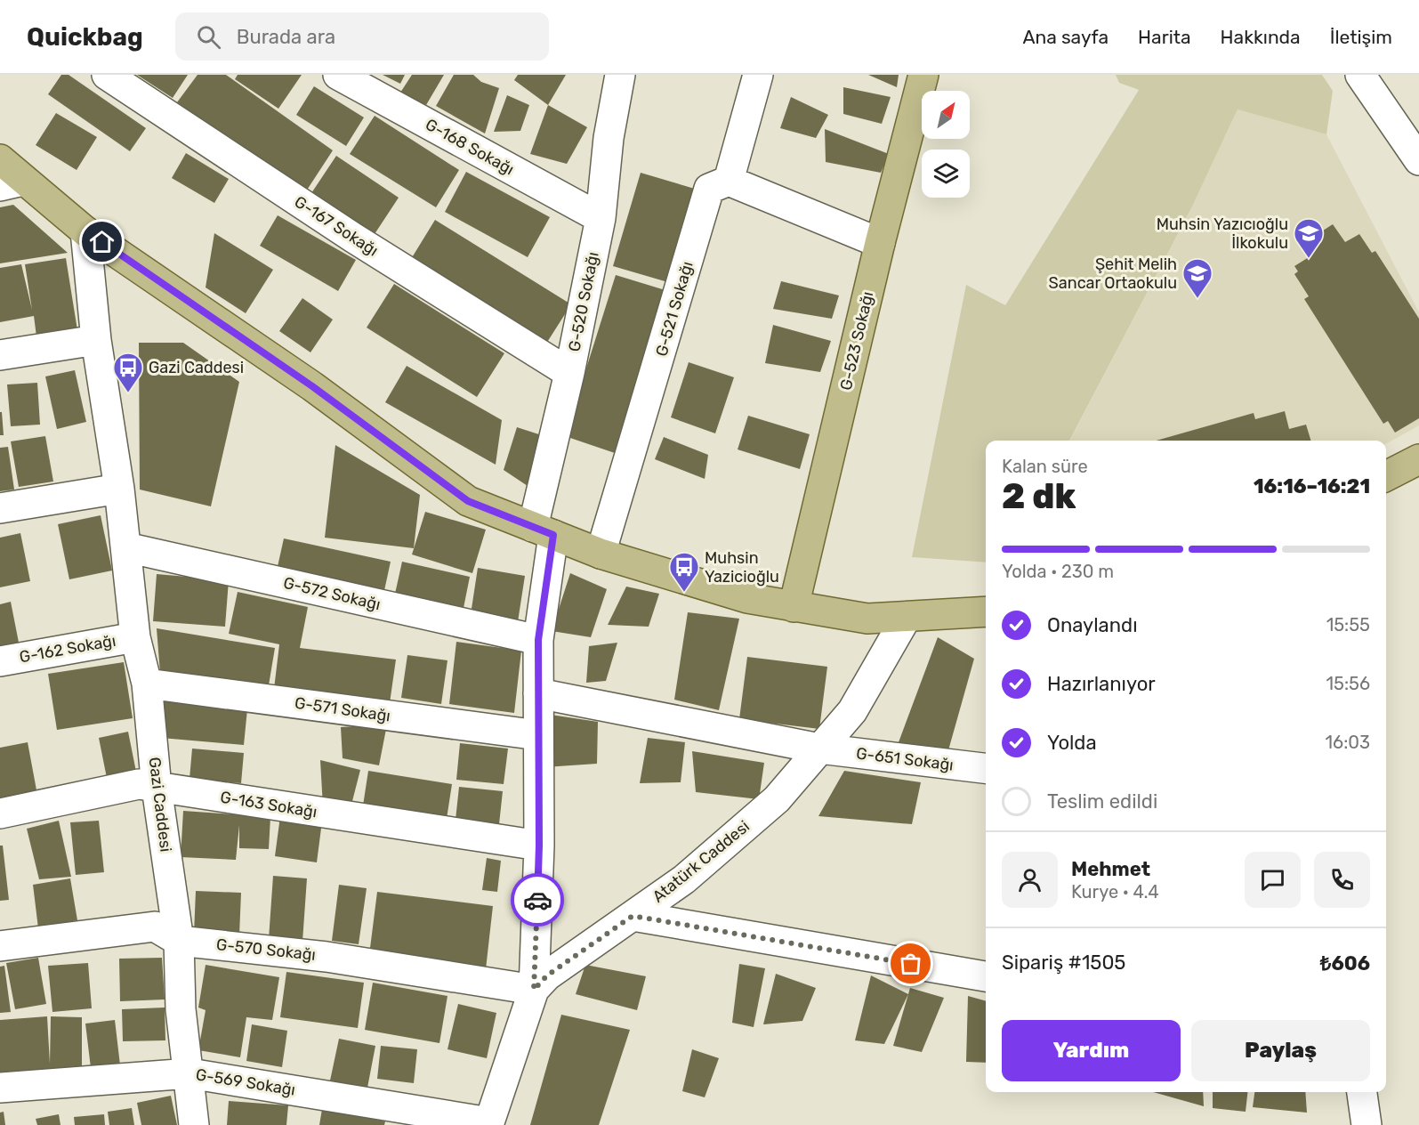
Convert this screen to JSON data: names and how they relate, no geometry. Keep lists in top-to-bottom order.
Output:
{
  "streets": {
    "main road": ["G-523 Sokağı"],
    "street": [
      "G-168 Sokağı",
      "G-167 Sokağı",
      "G-520 Sokağı",
      "G-521 Sokağı",
      "G-572 Sokağı",
      "G-162 Sokağı",
      "G-571 Sokağı",
      "G-651 Sokağı",
      "Gazi Caddesi",
      "G-163 Sokağı",
      "Atatürk Caddesi",
      "G-570 Sokağı",
      "G-569 Sokağı"
    ]
  },
  "crossings": [
    ["G-168 Sokağı", "G-520 Sokağı"],
    ["G-167 Sokağı", "G-520 Sokağı"],
    ["G-520 Sokağı", "G-572 Sokağı"],
    ["G-520 Sokağı", "G-571 Sokağı"],
    ["G-520 Sokağı", "G-163 Sokağı"],
    ["G-520 Sokağı", "Atatürk Caddesi"],
    ["G-520 Sokağı", "G-570 Sokağı"],
    ["G-572 Sokağı", "Gazi Caddesi"],
    ["G-162 Sokağı", "Gazi Caddesi"],
    ["G-571 Sokağı", "Gazi Caddesi"],
    ["G-651 Sokağı", "Atatürk Caddesi"],
    ["Gazi Caddesi", "G-163 Sokağı"],
    ["Gazi Caddesi", "G-570 Sokağı"],
    ["Gazi Caddesi", "G-569 Sokağı"],
    ["Atatürk Caddesi", "G-570 Sokağı"],
    ["Atatürk Caddesi", "G-569 Sokağı"]
  ],
  "places": {
    "school or university": ["Muhsin Yazıcıoğlu İlkokulu", "Şehit Melih Sancar Ortaokulu"],
    "bus stop": ["Gazi Caddesi", "Muhsin Yazicioğlu"]
  },
  "north": "top right",
  "page": {
    "header": "Quickbag",
    "search": "Burada ara",
    "nav": [
      "Ana sayfa",
      "Harita",
      "Hakkında",
      "İletişim"
    ],
    "heading": ["2 dk", "Kalan süre", "16:16–16:21"],
    "panel": [
      "Mehmet",
      "Kurye · 4.4",
      "Sipariş #1505",
      "₺606"
    ],
    "bar": "Yolda · 230 m",
    "list": [
      ["Onaylandı", "15:55"],
      ["Hazırlanıyor", "15:56"],
      ["Yolda", "16:03"],
      "Teslim edildi"
    ],
    "buttons": ["Yardım", "Paylaş"]
  }
}
